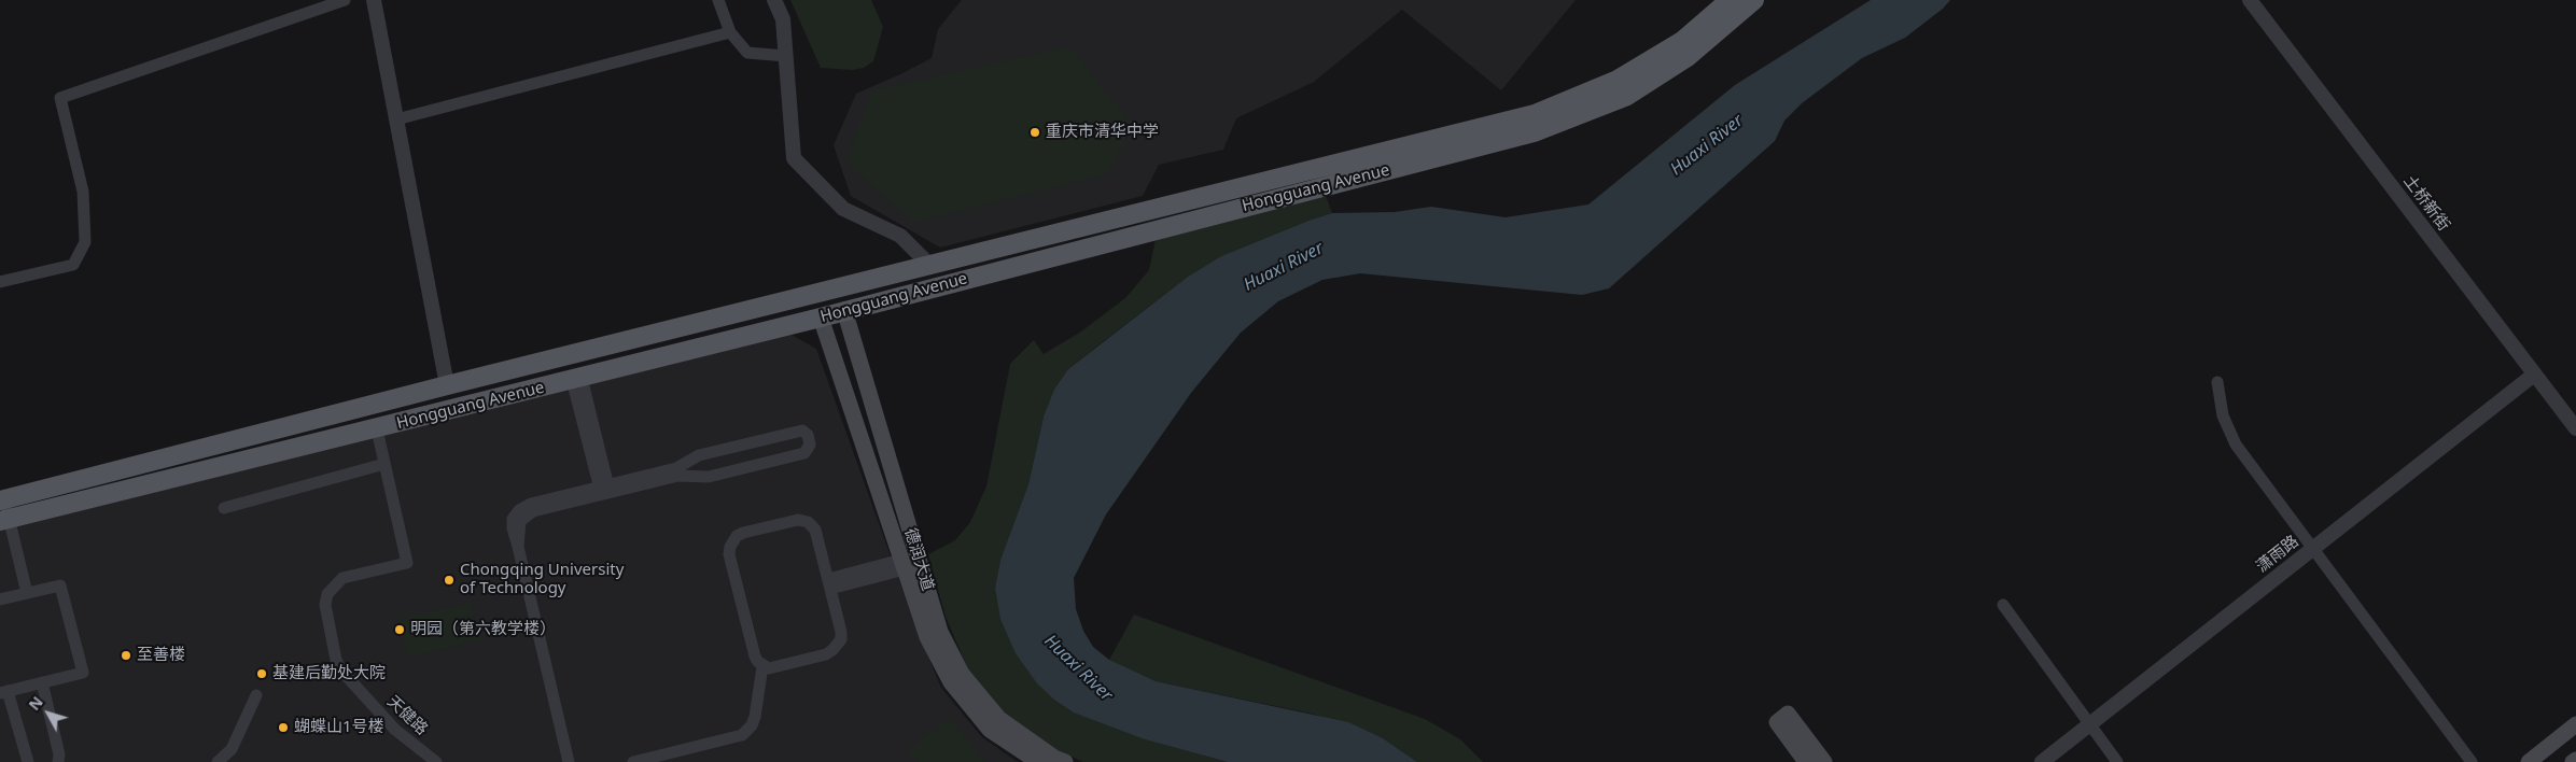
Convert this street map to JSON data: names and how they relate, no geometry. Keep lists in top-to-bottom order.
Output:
{
  "streets": {
    "main road": ["Hongguang Avenue", "德润大道"],
    "street": ["土桥新街", "潇雨路", "天健路"]
  },
  "crossings": [
    ["Hongguang Avenue", "德润大道"],
    ["土桥新街", "潇雨路"]
  ],
  "water": ["Huaxi River"],
  "places": [
    "重庆市清华中学",
    "Chongqing University of Technology",
    "明园（第六教学楼）",
    "至善楼",
    "基建后勤处大院",
    "蝴蝶山1号楼"
  ],
  "north": "top left"
}
